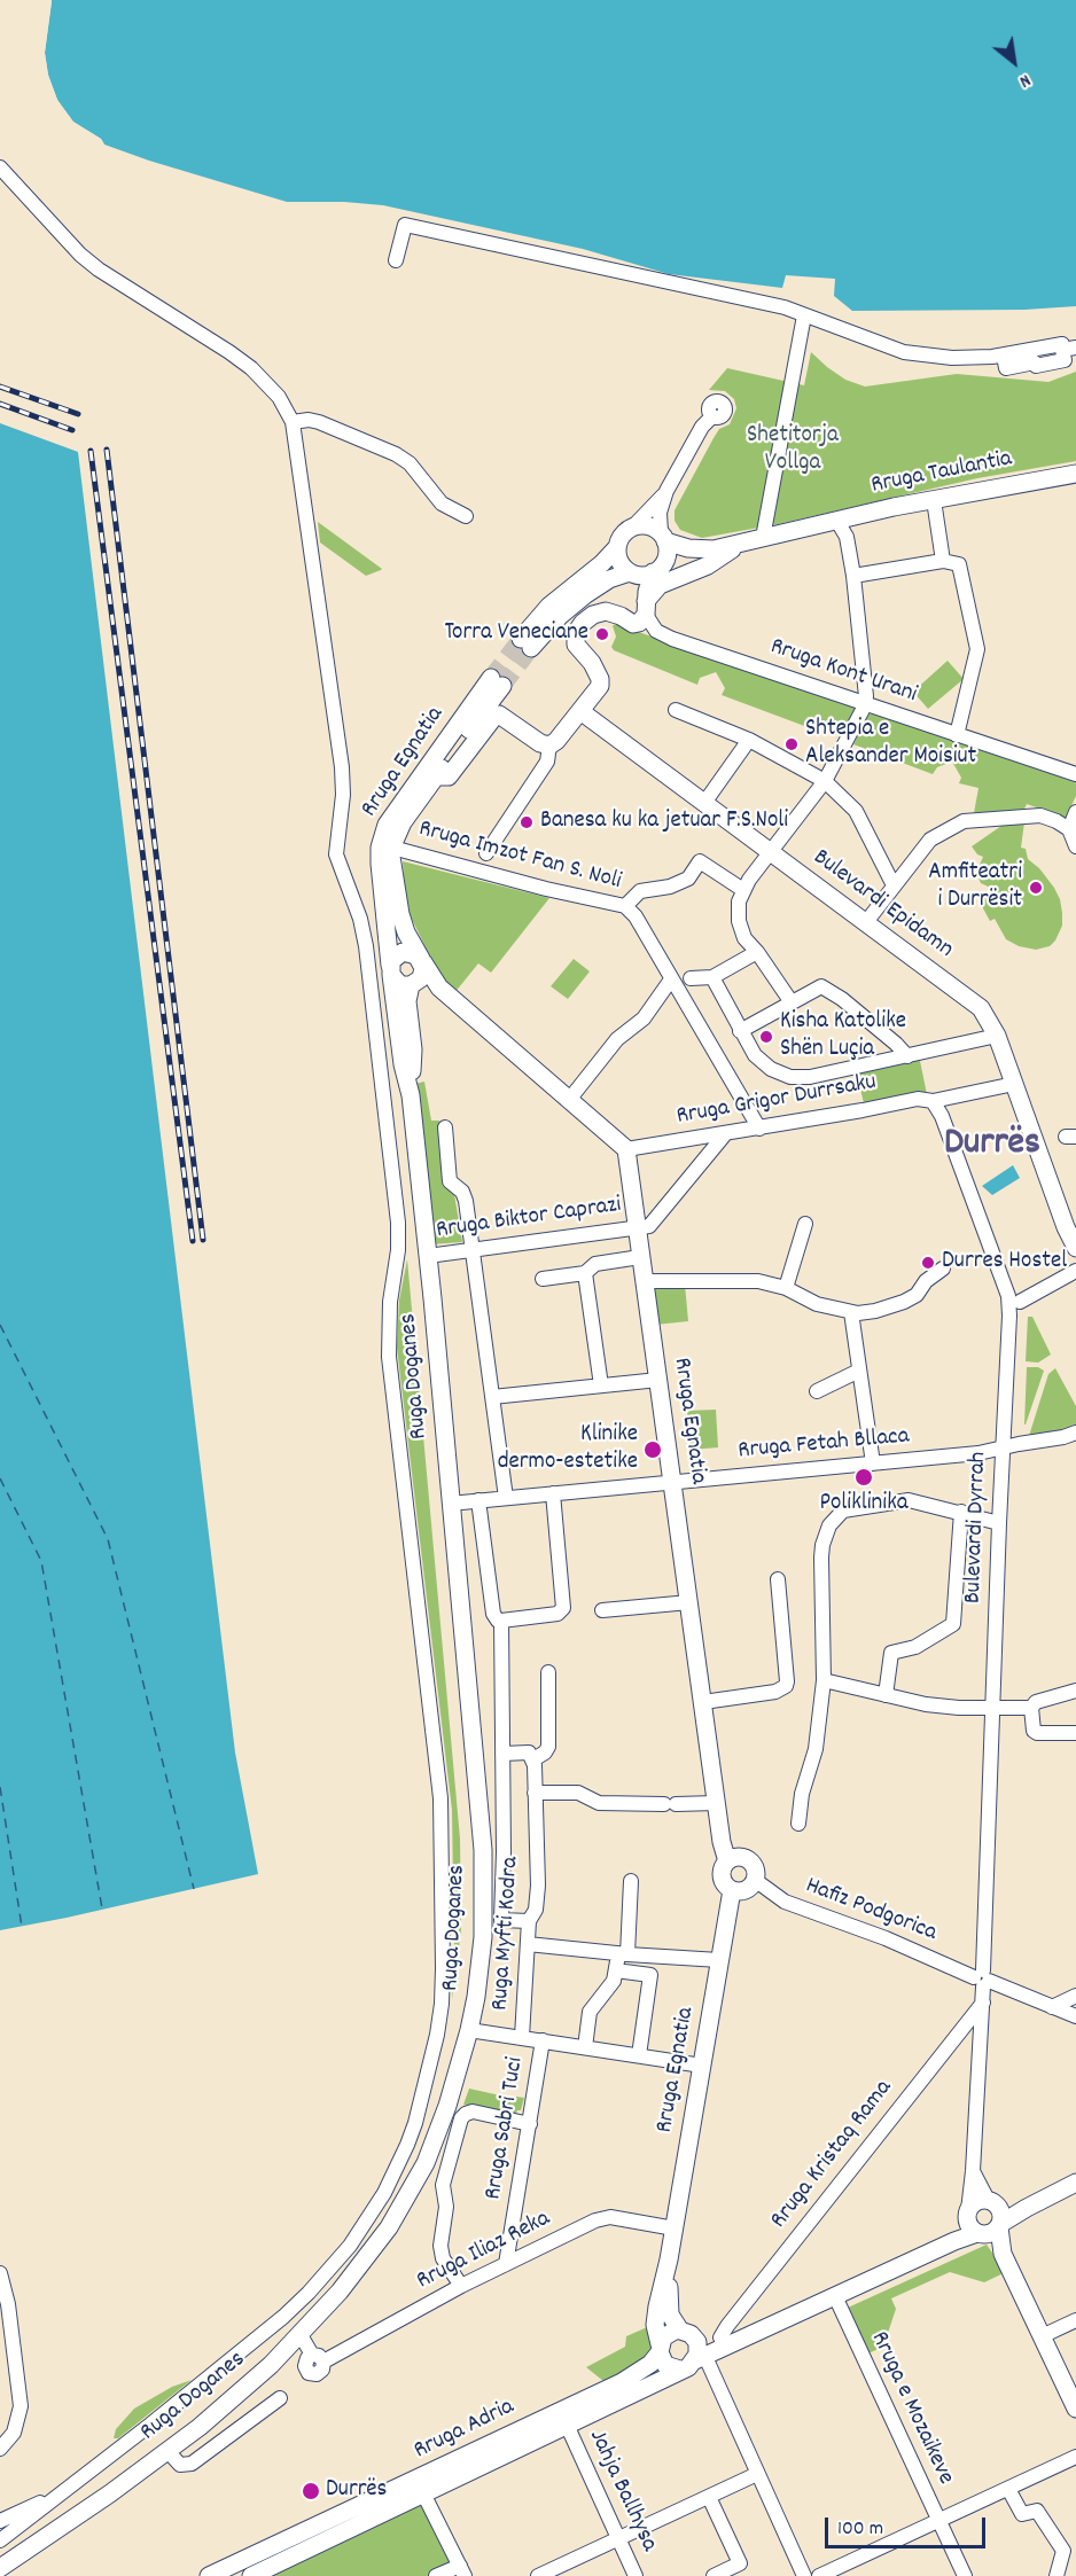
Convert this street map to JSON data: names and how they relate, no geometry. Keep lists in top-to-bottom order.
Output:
{
  "streets": {
    "main road": [
      "Rruga Taulantia",
      "Rruga Kont Urani",
      "Rruga Egnatia",
      "Bulevardi Epidamn",
      "Ruga Doganes",
      "Rruga Adria"
    ],
    "street": [
      "Rruga Imzot Fan S. Noli",
      "Rruga Grigor Durrsaku",
      "Rruga Biktor Caprazi",
      "Rruga Fetah Bllaca",
      "Bulevardi Dyrrah",
      "Hafiz Podgorica",
      "Ruga Myfti Kodra",
      "Rruga Sabri Tuci",
      "Rruga Kristaq Rama",
      "Rruga Iliaz Reka",
      "Rruga e Mozaikeve",
      "Jahja Ballhysa"
    ]
  },
  "crossings": [
    ["Rruga Kont Urani", "Bulevardi Epidamn"],
    ["Rruga Egnatia", "Rruga Imzot Fan S. Noli"],
    ["Rruga Egnatia", "Rruga Grigor Durrsaku"],
    ["Rruga Egnatia", "Rruga Biktor Caprazi"],
    ["Rruga Egnatia", "Ruga Doganes"],
    ["Rruga Egnatia", "Rruga Fetah Bllaca"],
    ["Rruga Egnatia", "Hafiz Podgorica"],
    ["Rruga Egnatia", "Rruga Iliaz Reka"],
    ["Rruga Egnatia", "Rruga Adria"],
    ["Rruga Imzot Fan S. Noli", "Rruga Grigor Durrsaku"],
    ["Bulevardi Epidamn", "Rruga Grigor Durrsaku"],
    ["Rruga Grigor Durrsaku", "Bulevardi Dyrrah"],
    ["Rruga Biktor Caprazi", "Ruga Doganes"],
    ["Ruga Doganes", "Rruga Fetah Bllaca"],
    ["Ruga Doganes", "Ruga Myfti Kodra"],
    ["Ruga Doganes", "Rruga Iliaz Reka"],
    ["Rruga Fetah Bllaca", "Bulevardi Dyrrah"],
    ["Bulevardi Dyrrah", "Hafiz Podgorica"],
    ["Bulevardi Dyrrah", "Rruga Kristaq Rama"],
    ["Bulevardi Dyrrah", "Rruga Adria"],
    ["Rruga Sabri Tuci", "Rruga Iliaz Reka"],
    ["Rruga Kristaq Rama", "Rruga Adria"],
    ["Rruga e Mozaikeve", "Rruga Adria"],
    ["Rruga Adria", "Jahja Ballhysa"]
  ],
  "districts": ["Durrës"],
  "parks": ["Shetitorja Vollga"],
  "places": [
    "Torra Veneciane",
    "Shtepia e Aleksander Moisiut",
    "Banesa ku ka jetuar F.S.Noli",
    "Amfiteatri i Durrësit",
    "Kisha Katolike Shën Luçia",
    "Durres Hostel",
    "Klinike dermo-estetike",
    "Poliklinika",
    "Durrës"
  ],
  "scale_bar": "100 m",
  "north": "bottom right"
}
